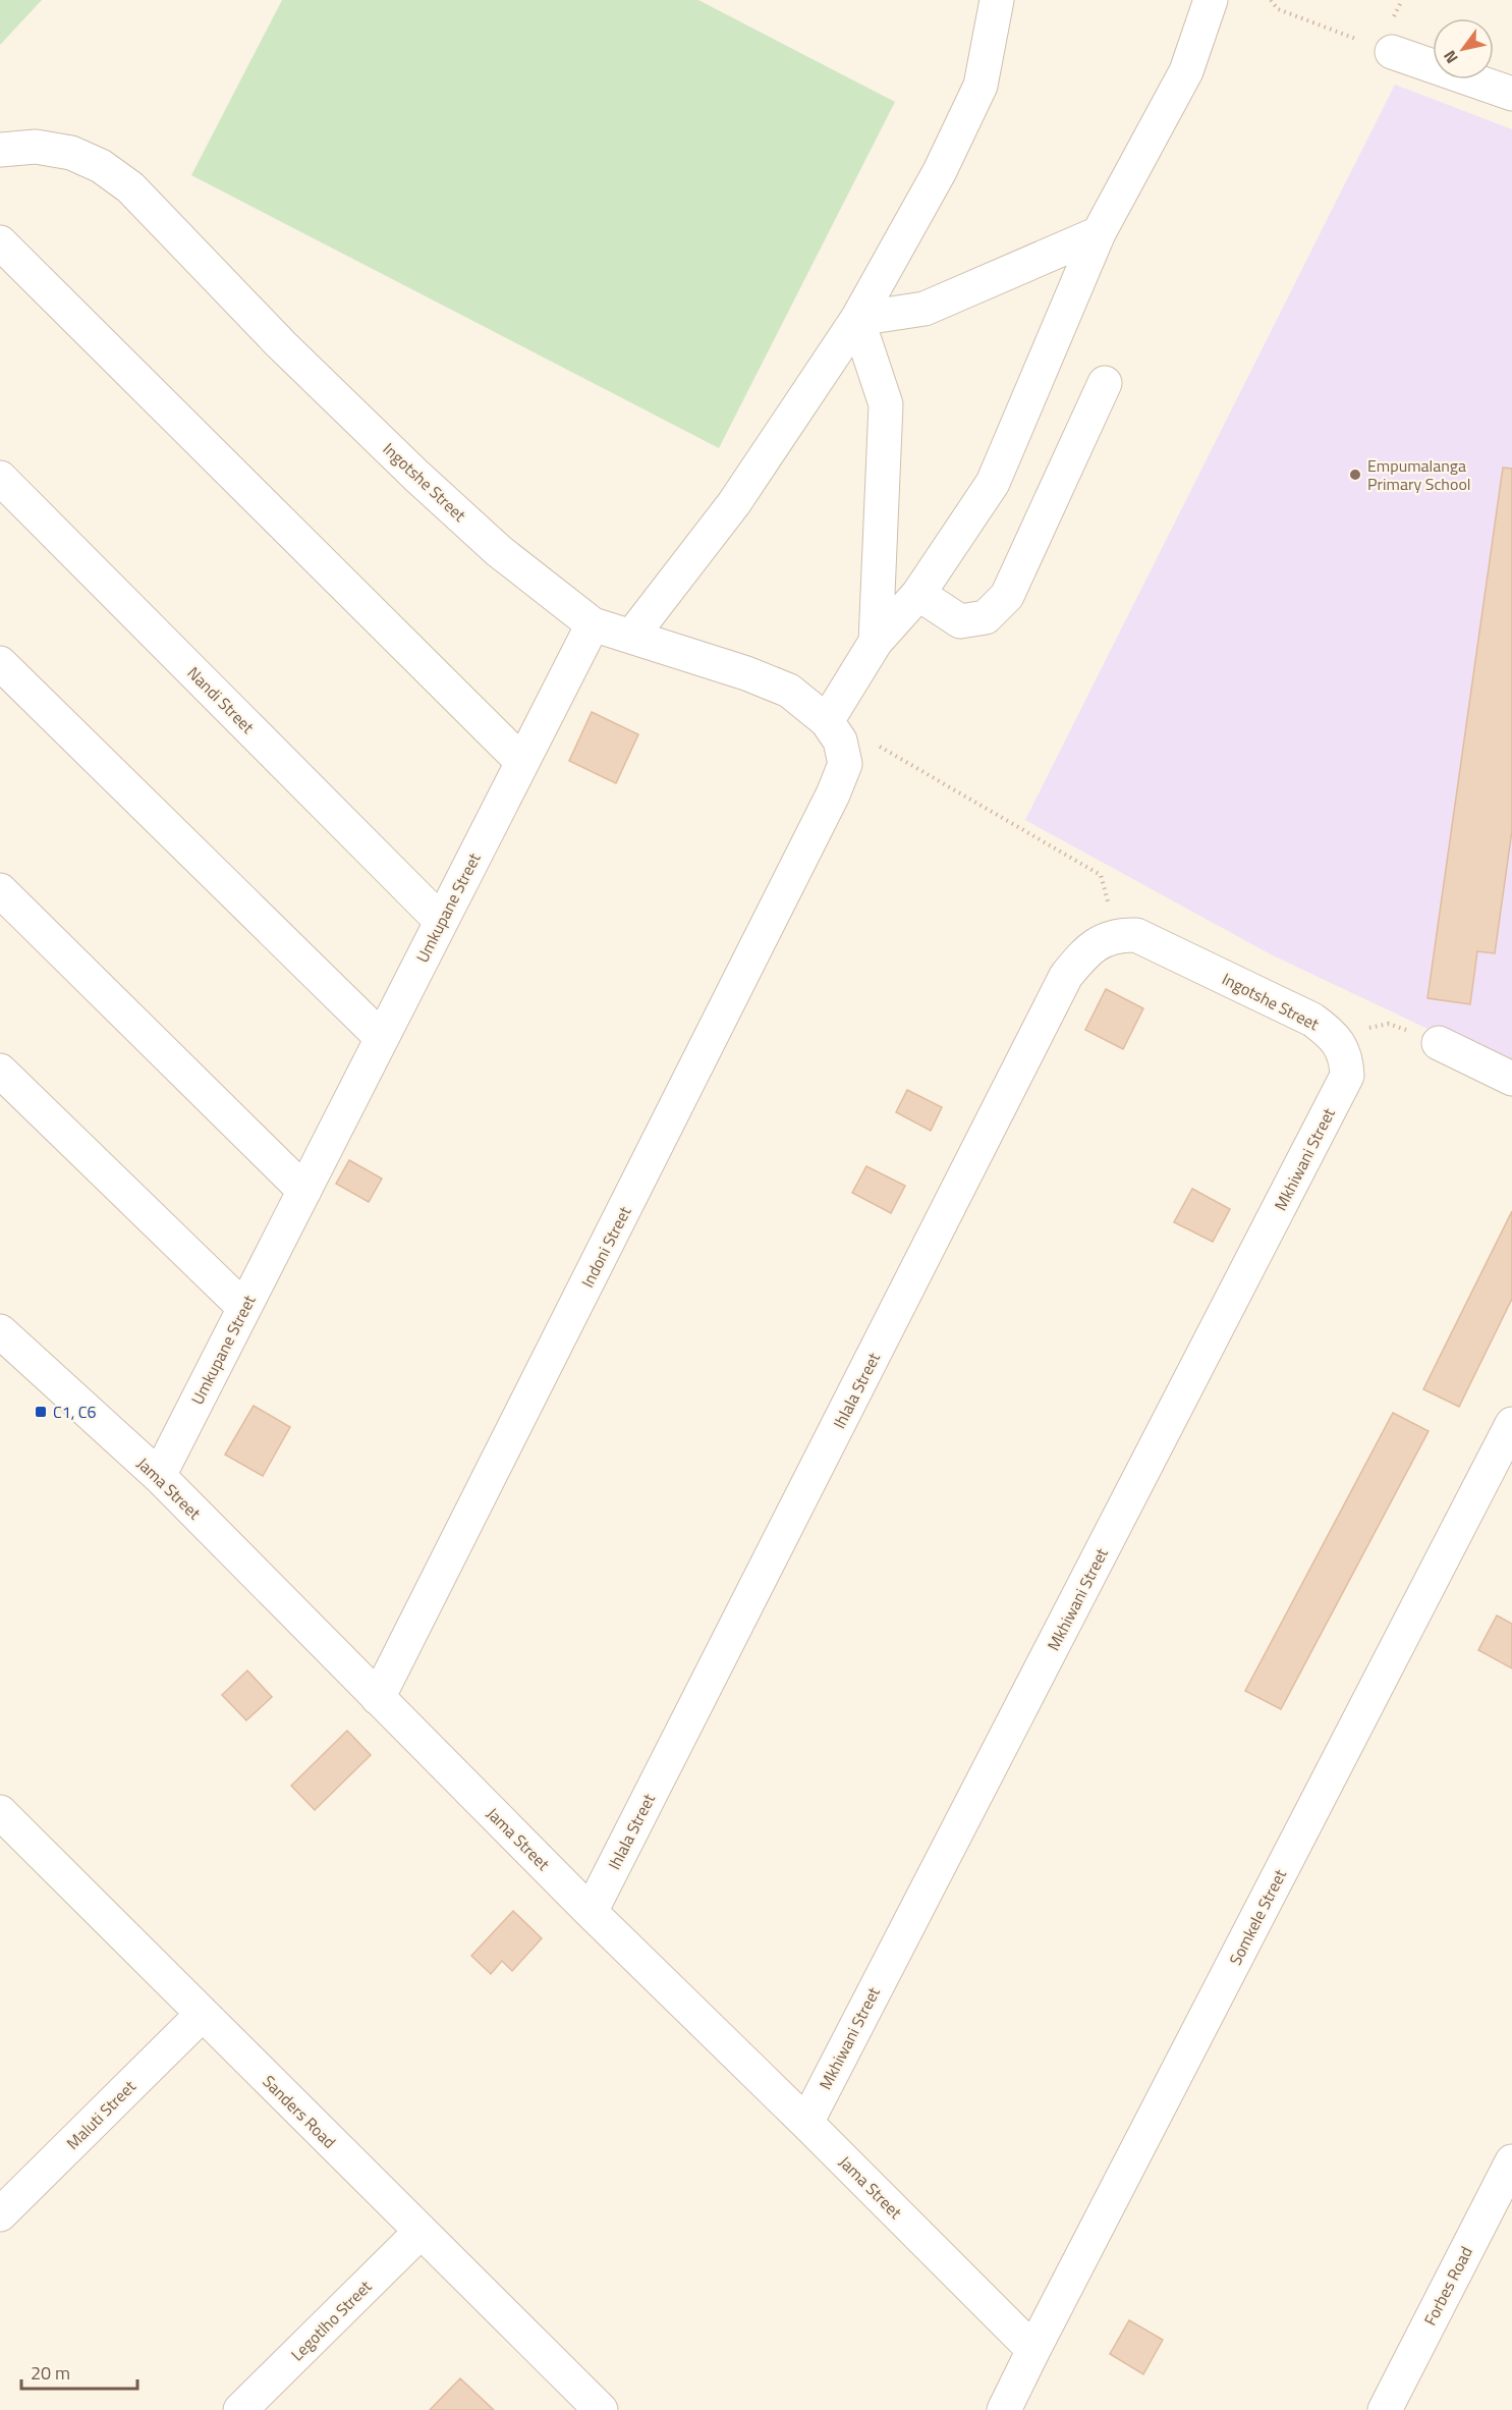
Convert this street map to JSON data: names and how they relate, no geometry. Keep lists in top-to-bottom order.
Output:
{
  "streets": {
    "street": [
      "Ingotshe Street",
      "Nandi Street",
      "Umkupane Street",
      "Mkhiwani Street",
      "Indoni Street",
      "Ihlala Street",
      "Jama Street",
      "Somkele Street",
      "Sanders Road",
      "Maluti Street",
      "Forbes Road",
      "Legotlho Street"
    ]
  },
  "crossings": [
    ["Ingotshe Street", "Umkupane Street"],
    ["Ingotshe Street", "Mkhiwani Street"],
    ["Ingotshe Street", "Indoni Street"],
    ["Ingotshe Street", "Ihlala Street"],
    ["Nandi Street", "Umkupane Street"],
    ["Umkupane Street", "Jama Street"],
    ["Mkhiwani Street", "Jama Street"],
    ["Indoni Street", "Jama Street"],
    ["Ihlala Street", "Jama Street"],
    ["Jama Street", "Somkele Street"],
    ["Sanders Road", "Maluti Street"],
    ["Sanders Road", "Legotlho Street"]
  ],
  "places": {
    "other": ["Empumalanga Primary School"],
    "transit": ["C1, C6"]
  },
  "scale_bar": "20 m",
  "north": "bottom left"
}
